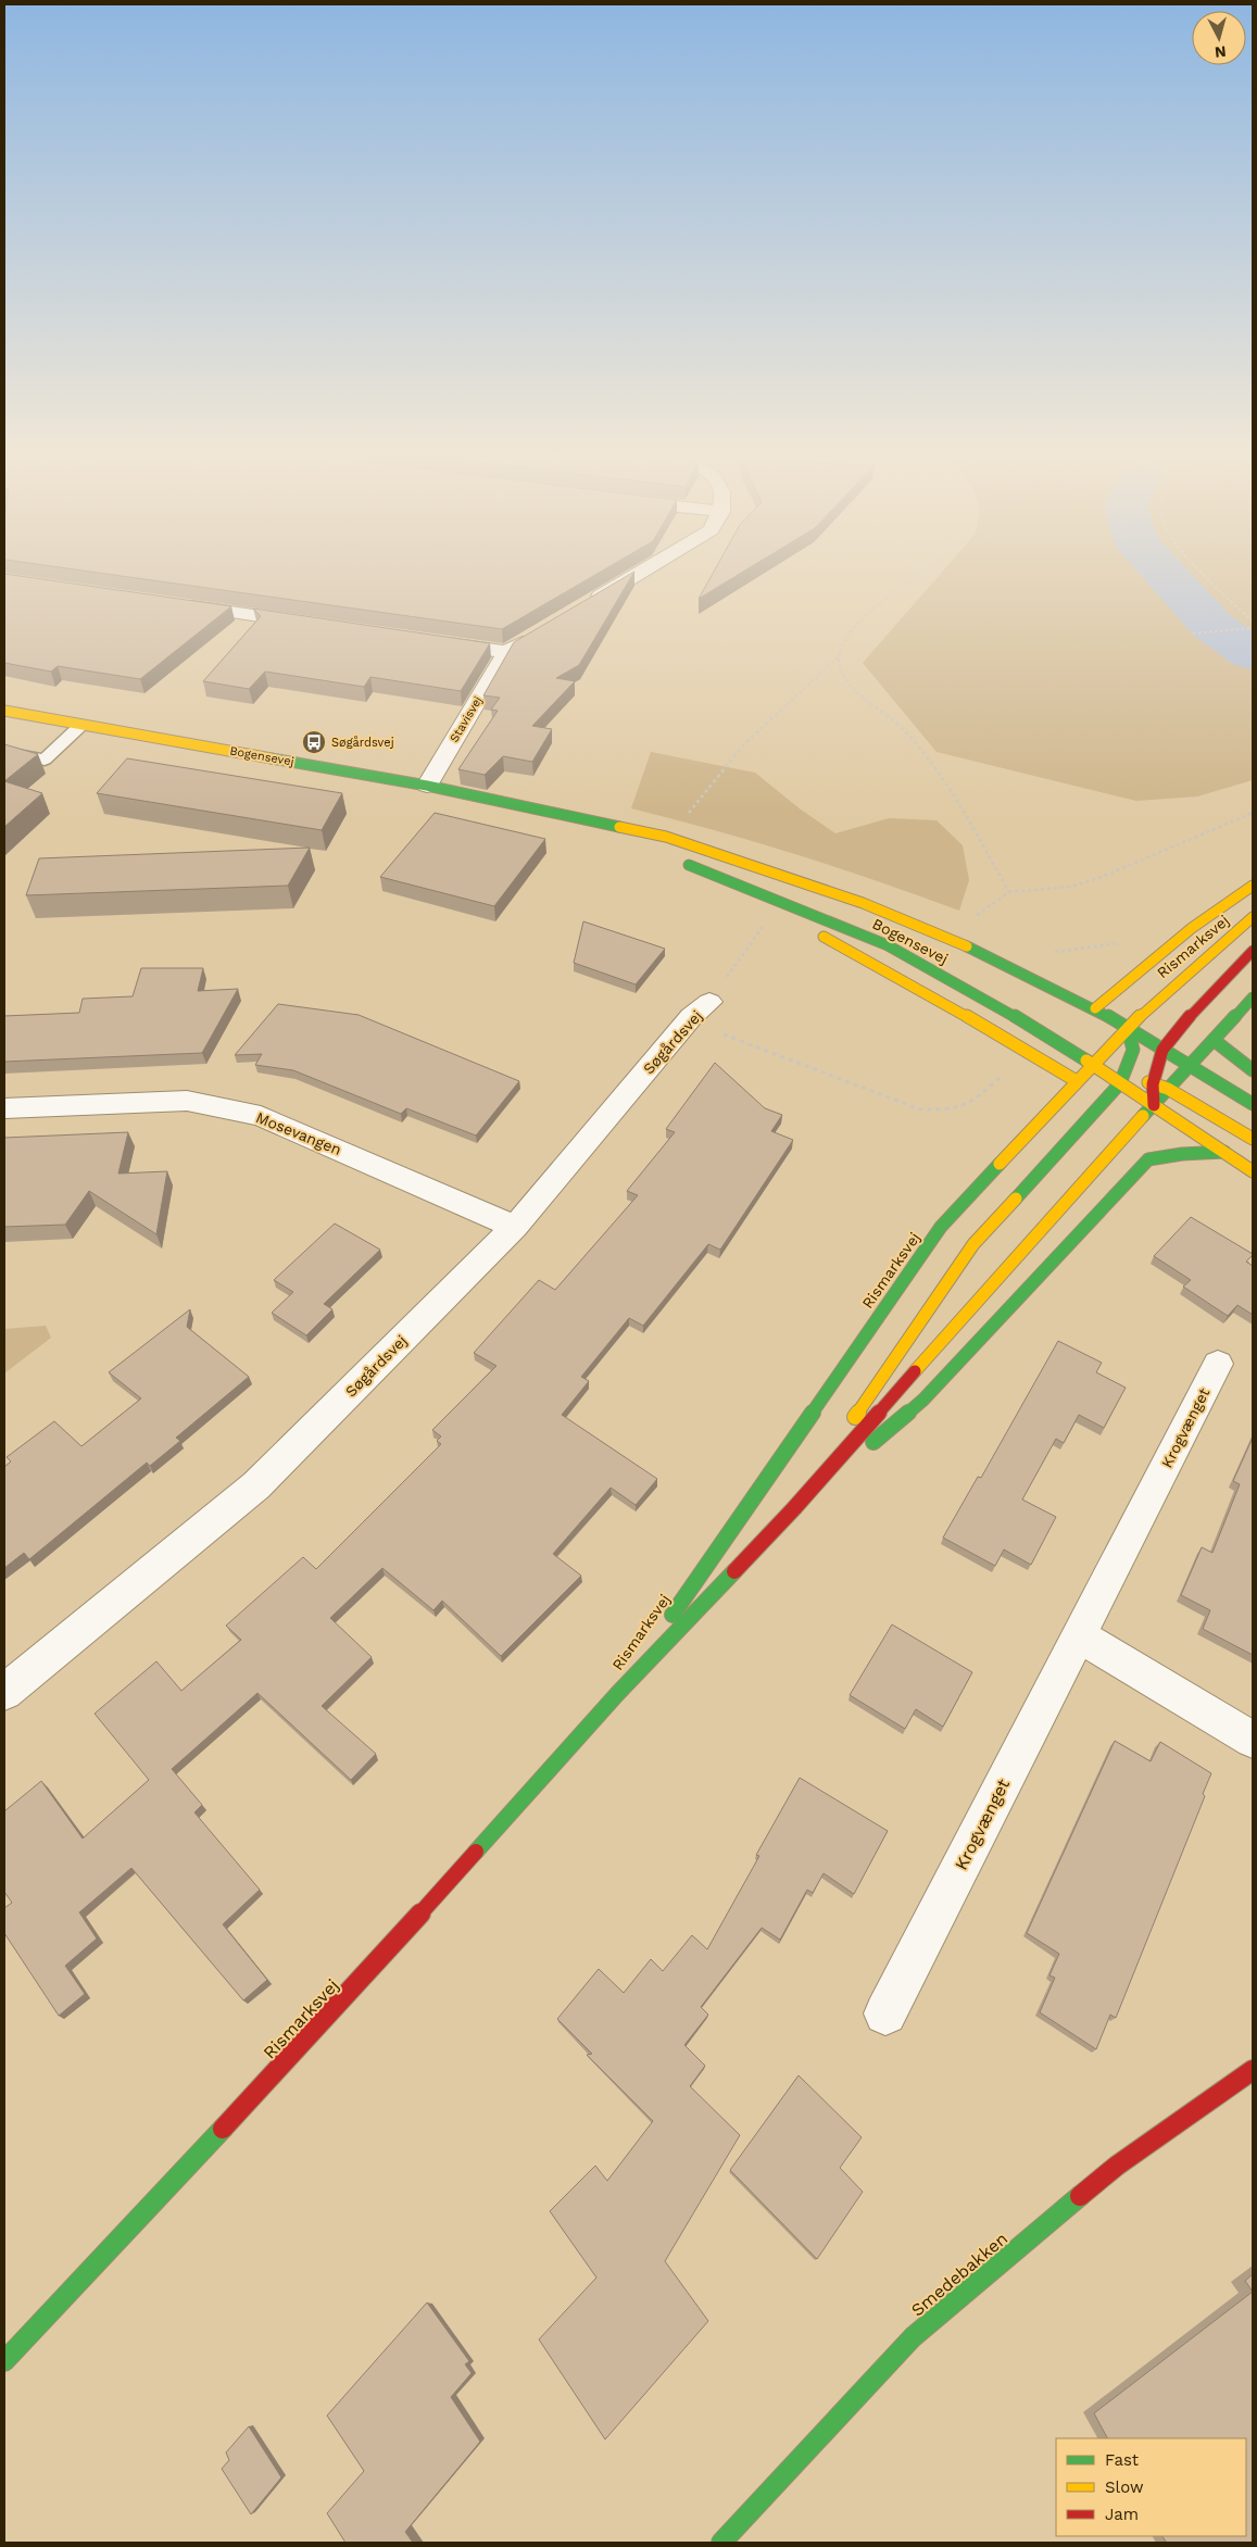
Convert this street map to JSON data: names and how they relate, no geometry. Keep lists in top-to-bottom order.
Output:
{
  "streets": {
    "main road": ["Bogensevej", "Rismarksvej", "Smedebakken"],
    "street": [
      "Stavisvej",
      "Søgårdsvej",
      "Mosevangen",
      "Krogvænget"
    ]
  },
  "crossings": [
    ["Stavisvej", "Bogensevej"],
    ["Bogensevej", "Rismarksvej"],
    ["Søgårdsvej", "Mosevangen"]
  ],
  "places": {
    "bus stop": ["Søgårdsvej"]
  },
  "legend": ["Fast", "Slow", "Jam"],
  "north": "bottom"
}
